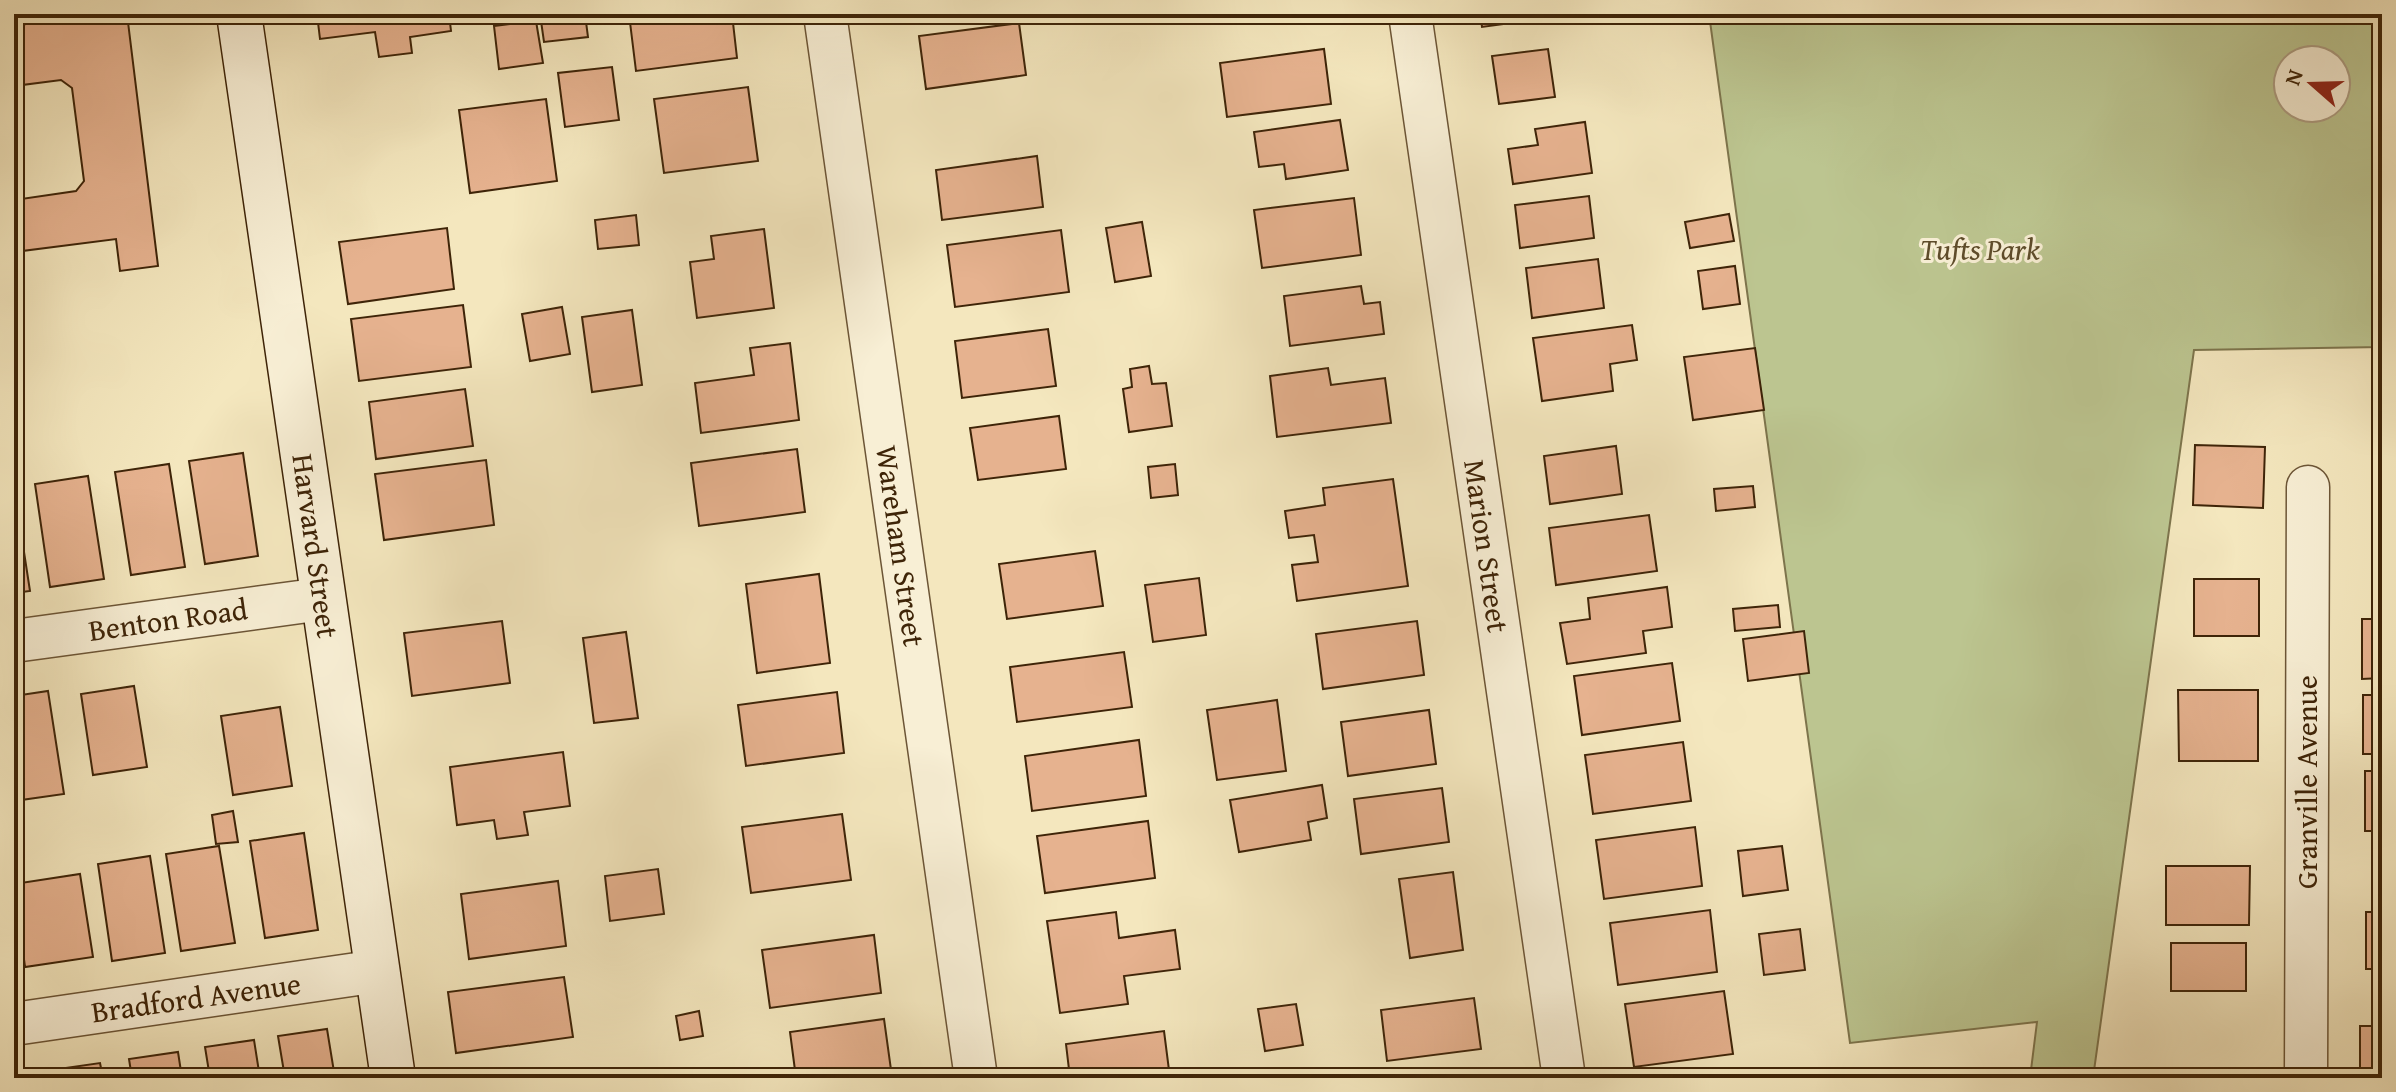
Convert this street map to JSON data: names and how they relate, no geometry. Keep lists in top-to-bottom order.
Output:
{
  "streets": {
    "main road": ["Harvard Street"],
    "street": [
      "Wareham Street",
      "Marion Street",
      "Benton Road",
      "Granville Avenue",
      "Bradford Avenue"
    ]
  },
  "crossings": [
    ["Harvard Street", "Benton Road"],
    ["Harvard Street", "Bradford Avenue"]
  ],
  "parks": ["Tufts Park"],
  "north": "left"
}
